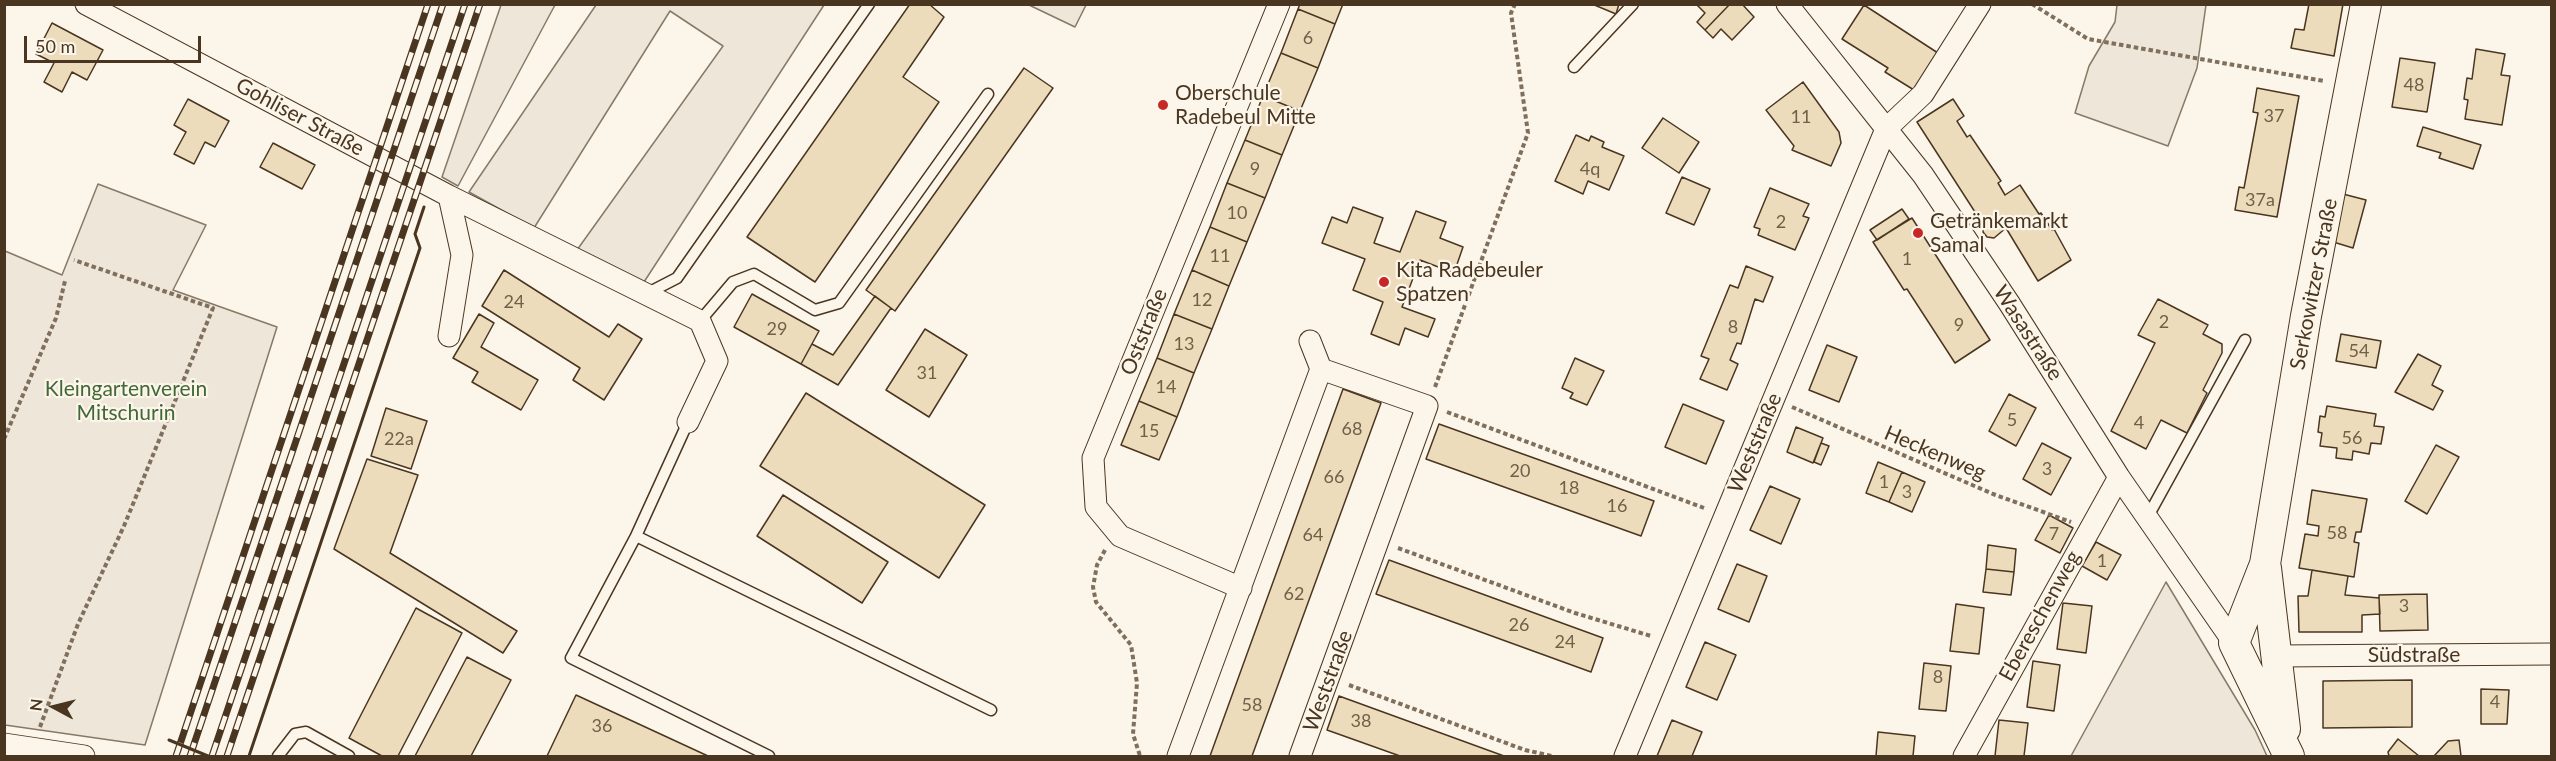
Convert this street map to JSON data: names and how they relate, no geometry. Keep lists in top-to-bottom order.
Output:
{
  "streets": {
    "street": [
      "Gohliser Straße",
      "Serkowitzer Straße",
      "Oststraße",
      "Wasastraße",
      "Weststraße",
      "Ebereschenweg",
      "Südstraße"
    ],
    "path": ["Heckenweg"]
  },
  "crossings": [
    ["Serkowitzer Straße", "Wasastraße"],
    ["Serkowitzer Straße", "Südstraße"],
    ["Wasastraße", "Weststraße"],
    ["Wasastraße", "Ebereschenweg"],
    ["Weststraße", "Heckenweg"],
    ["Heckenweg", "Ebereschenweg"]
  ],
  "parks": ["Kleingartenverein Mitschurin"],
  "places": ["Oberschule Radebeul Mitte", "Getränkemarkt Samal", "Kita Radebeuler Spatzen"],
  "house_numbers": [
    "6",
    "48",
    "37",
    "11",
    "9",
    "4q",
    "37a",
    "10",
    "2",
    "11",
    "1",
    "12",
    "24",
    "2",
    "9",
    "8",
    "29",
    "13",
    "54",
    "31",
    "14",
    "5",
    "4",
    "68",
    "15",
    "56",
    "22a",
    "3",
    "20",
    "66",
    "1",
    "18",
    "3",
    "16",
    "58",
    "7",
    "64",
    "1",
    "62",
    "3",
    "26",
    "24",
    "8",
    "4",
    "58",
    "38",
    "36"
  ],
  "scale_bar": "50 m",
  "north": "left"
}
